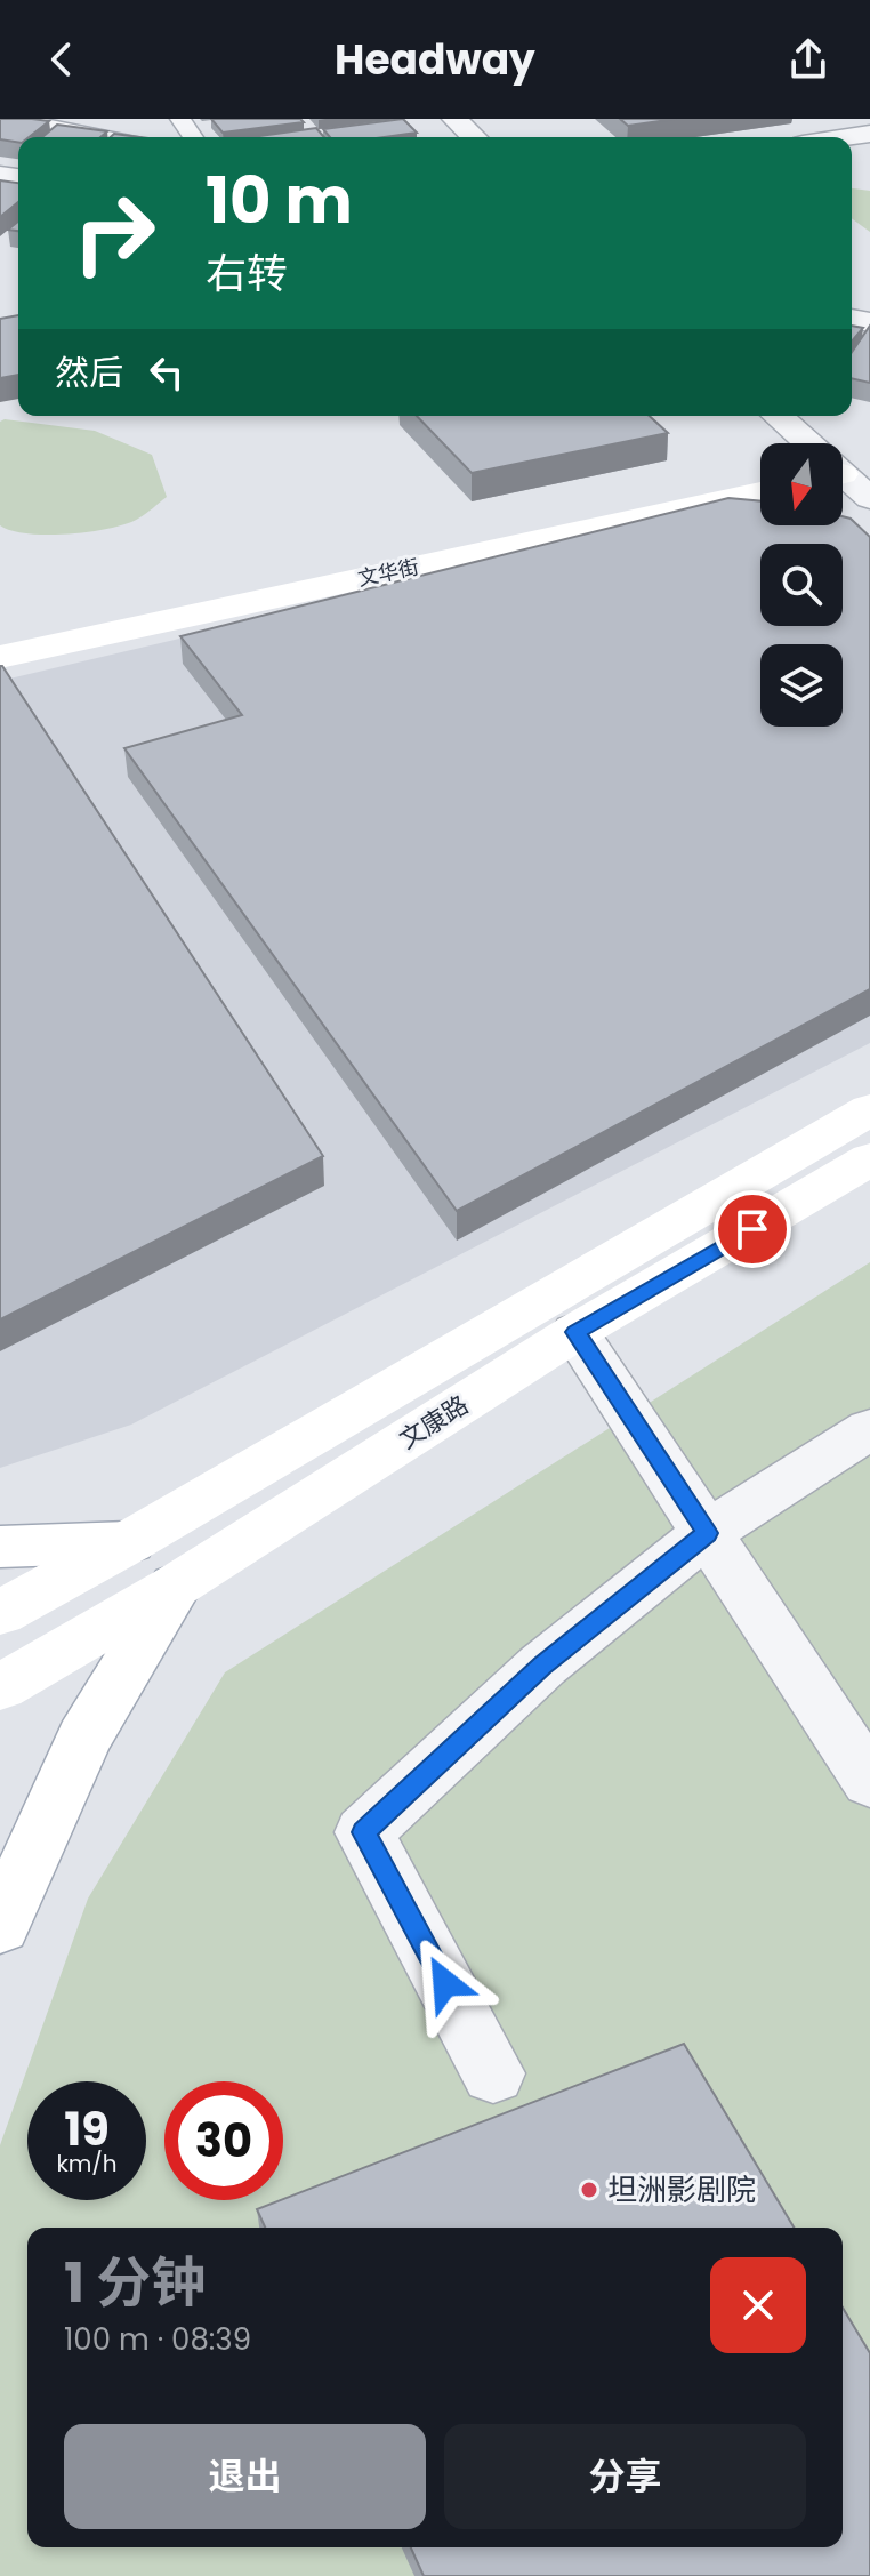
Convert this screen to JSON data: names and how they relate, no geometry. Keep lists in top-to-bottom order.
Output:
{
  "streets": {
    "street": ["文华街", "文康路"]
  },
  "places": ["坦洲影剧院"],
  "north": "bottom",
  "page": {
    "header": "Headway",
    "turn": ["10 m", "右转"],
    "then": "然后",
    "speed": "19 km/h",
    "limit": "30",
    "heading": ["1 分钟", "100 m · 08:39"],
    "buttons": ["退出", "分享"]
  }
}
